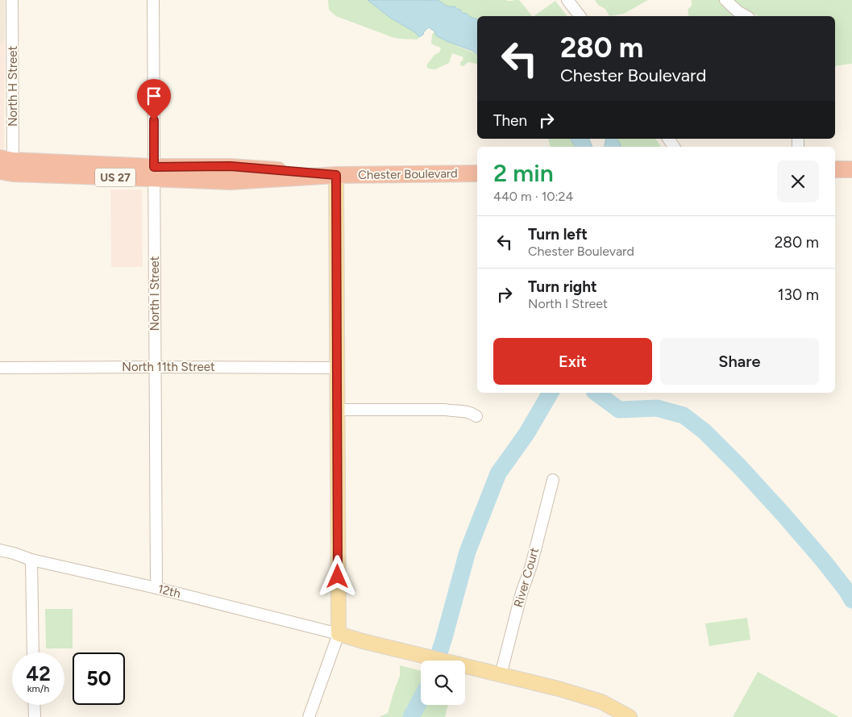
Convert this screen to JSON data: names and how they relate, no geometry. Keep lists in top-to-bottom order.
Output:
{
  "streets": {
    "highway": ["Chester Boulevard", "US 27"],
    "street": [
      "North H Street",
      "North I Street",
      "North 11th Street",
      "River Court",
      "12th"
    ]
  },
  "crossings": [
    ["North H Street", "Chester Boulevard"],
    ["Chester Boulevard", "North I Street"],
    ["North I Street", "North 11th Street"],
    ["North I Street", "12th"]
  ],
  "page": {
    "turn": ["280 m", "Chester Boulevard"],
    "then": "Then",
    "heading": ["2 min", "440 m · 10:24"],
    "list": [
      {
        "name": "Turn left",
        "note": "Chester Boulevard",
        "value": "280 m"
      },
      {
        "name": "Turn right",
        "note": "North I Street",
        "value": "130 m"
      }
    ],
    "buttons": ["Exit", "Share"],
    "speed": "42 km/h",
    "limit": "50"
  }
}
